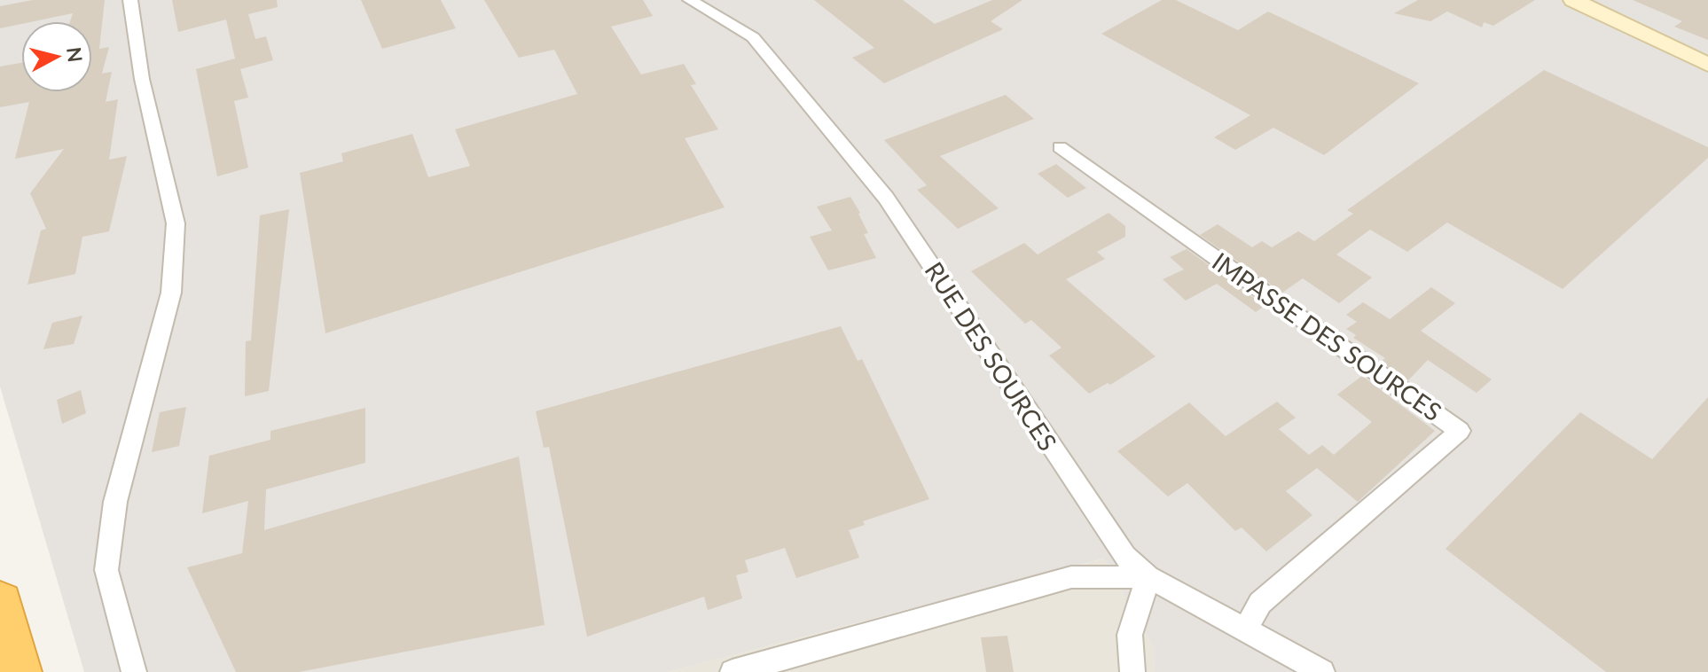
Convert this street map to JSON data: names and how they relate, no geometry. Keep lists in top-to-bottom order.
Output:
{
  "streets": {
    "street": ["IMPASSE DES SOURCES", "RUE DES SOURCES"]
  },
  "crossings": [
    ["IMPASSE DES SOURCES", "RUE DES SOURCES"]
  ],
  "north": "right"
}
